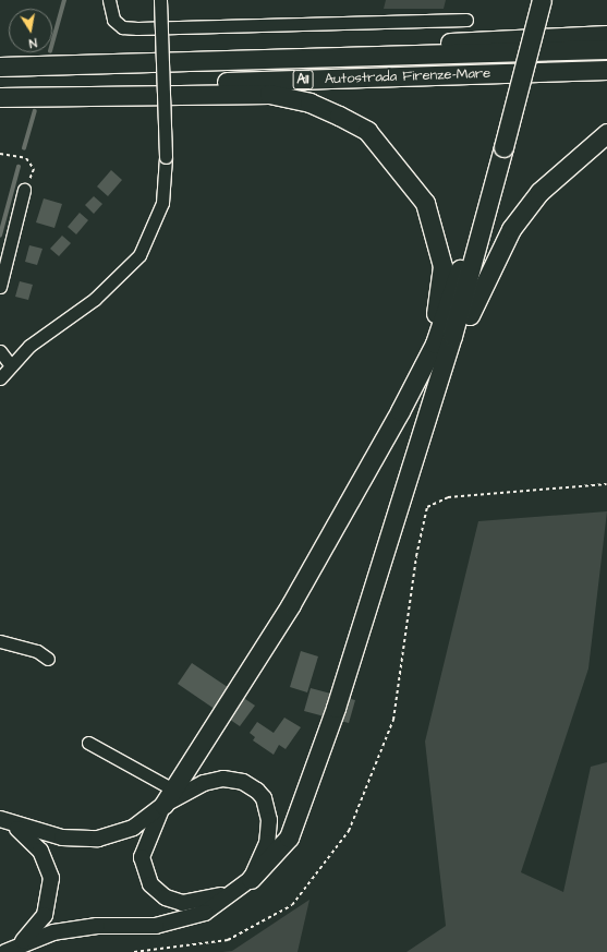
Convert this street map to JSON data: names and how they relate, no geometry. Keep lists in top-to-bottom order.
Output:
{
  "streets": {
    "highway": ["Autostrada Firenze-Mare", "A11"]
  },
  "north": "bottom"
}
